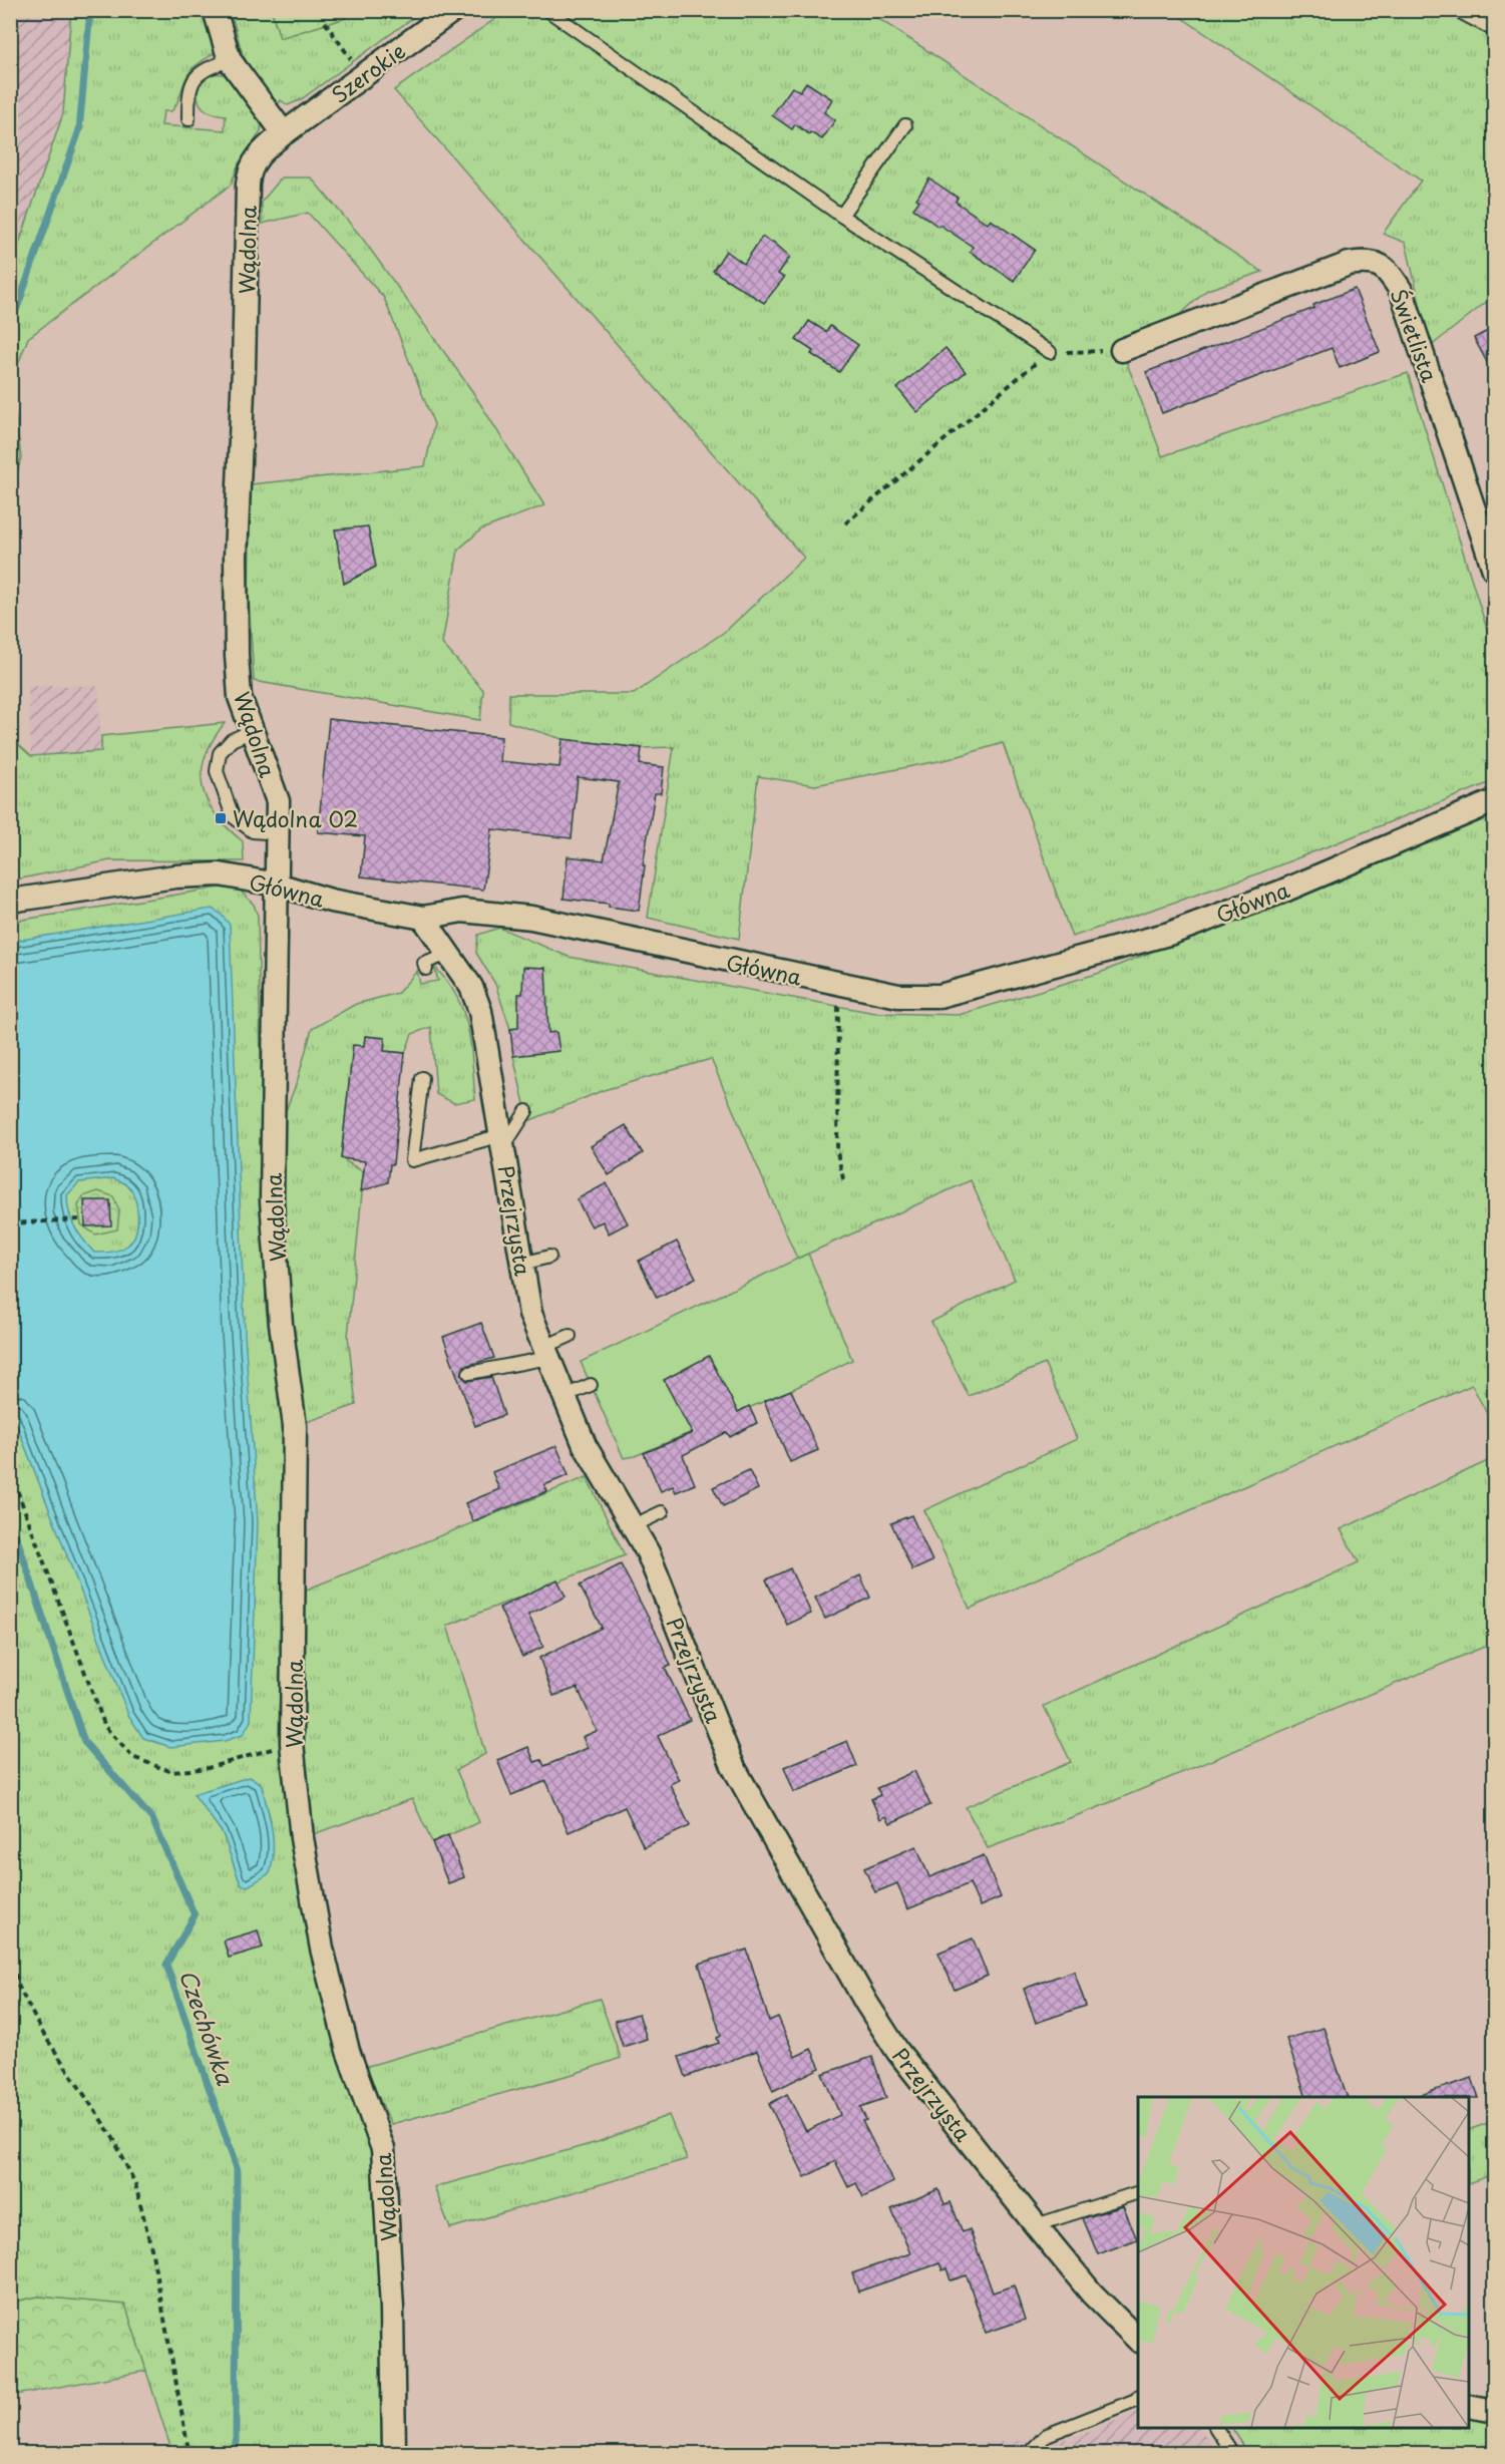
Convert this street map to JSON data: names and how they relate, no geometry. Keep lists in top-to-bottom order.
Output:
{
  "streets": {
    "street": [
      "Szerokie",
      "Wądolna",
      "Świetlista",
      "Główna",
      "Przejrzysta"
    ]
  },
  "crossings": [
    ["Szerokie", "Wądolna"],
    ["Wądolna", "Główna"],
    ["Główna", "Przejrzysta"]
  ],
  "water": ["Czechówka"],
  "places": {
    "transit": ["Wądolna 02"]
  }
}
